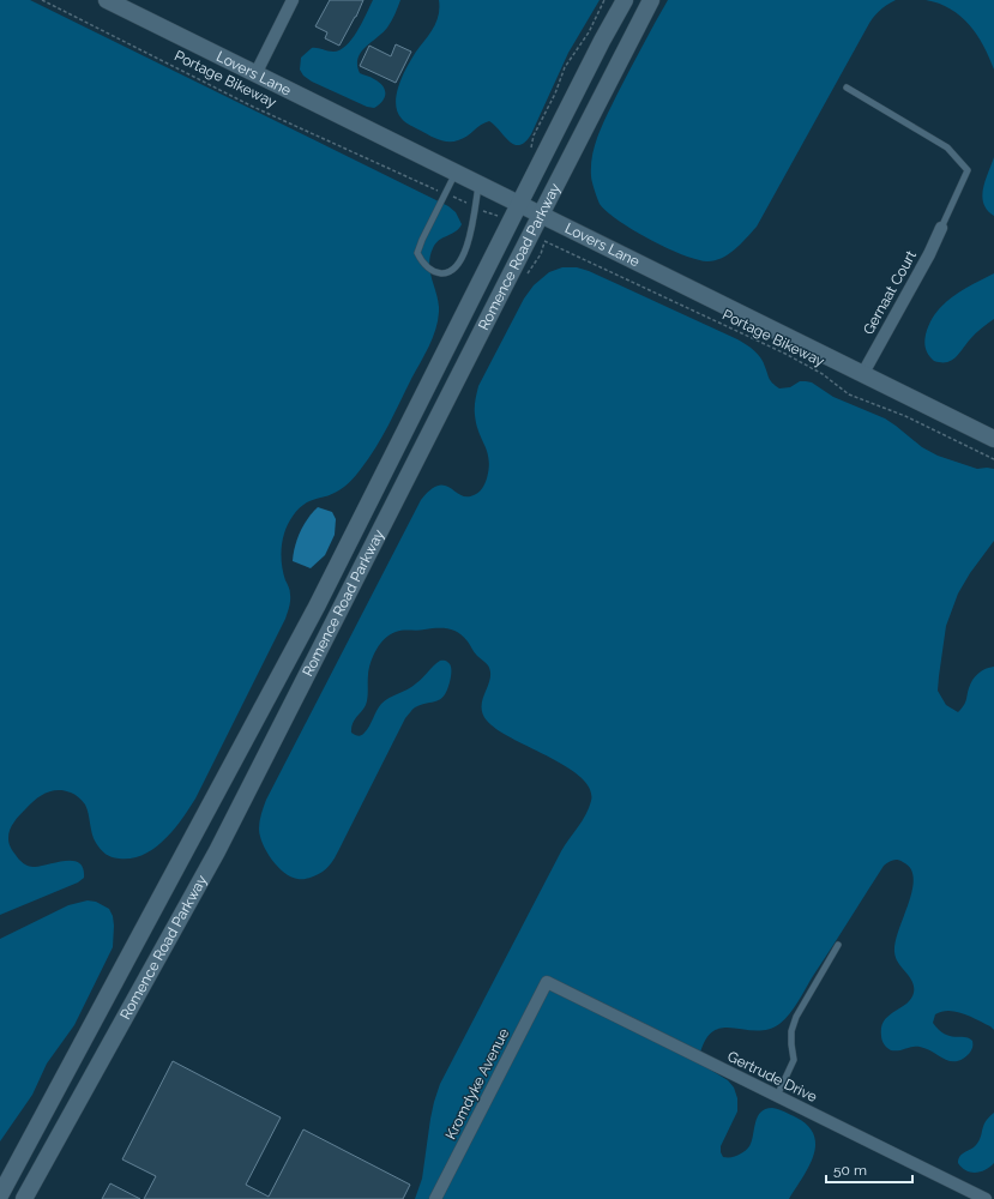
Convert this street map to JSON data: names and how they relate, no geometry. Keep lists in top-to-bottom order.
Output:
{
  "streets": {
    "street": [
      "Lovers Lane",
      "Romence Road Parkway",
      "Gernaat Court",
      "Gertrude Drive",
      "Kromdyke Avenue"
    ],
    "path": ["Portage Bikeway"]
  },
  "crossings": [
    ["Lovers Lane", "Romence Road Parkway"],
    ["Lovers Lane", "Gernaat Court"],
    ["Gertrude Drive", "Kromdyke Avenue"]
  ],
  "scale_bar": "50 m"
}
